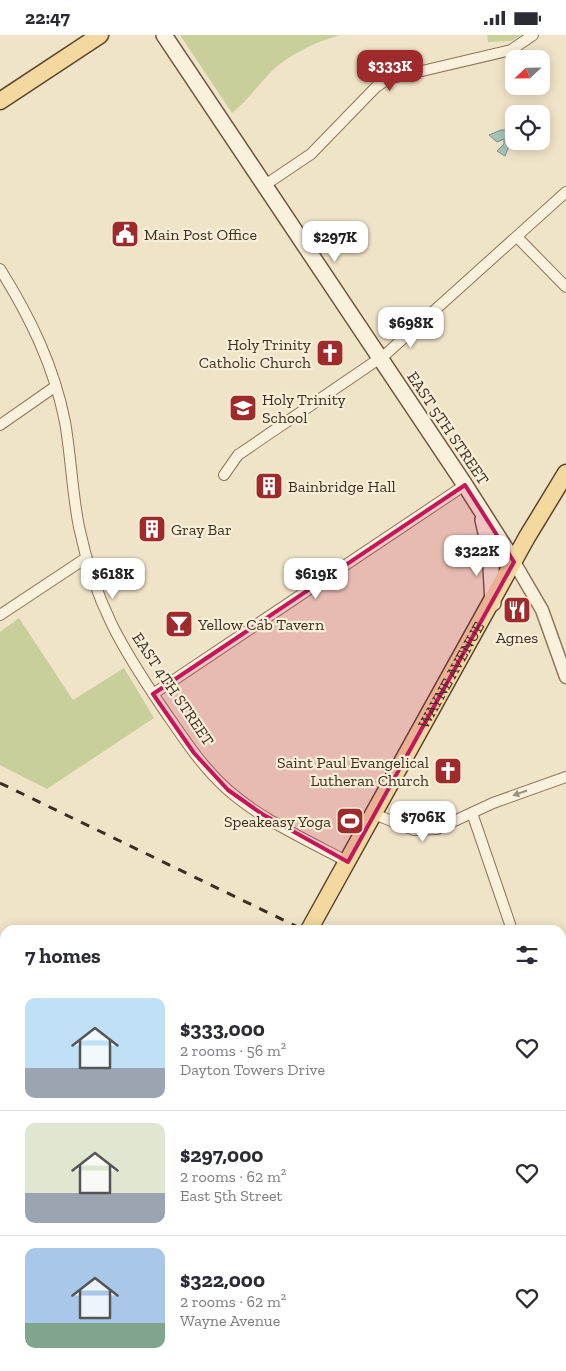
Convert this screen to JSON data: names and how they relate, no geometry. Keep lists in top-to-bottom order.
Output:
{
  "streets": {
    "main road": ["EAST 5TH STREET", "WAYNE AVENUE"],
    "street": ["EAST 4TH STREET"]
  },
  "crossings": [
    ["EAST 5TH STREET", "WAYNE AVENUE"],
    ["WAYNE AVENUE", "EAST 4TH STREET"]
  ],
  "places": {
    "public building": ["Main Post Office"],
    "church": ["Holy Trinity Catholic Church", "Saint Paul Evangelical Lutheran Church"],
    "school or university": ["Holy Trinity School"],
    "building": ["Bainbridge Hall", "Gray Bar"],
    "restaurant": ["Agnes"],
    "bar": ["Yellow Cab Tavern"],
    "sports": ["Speakeasy Yoga"]
  },
  "north": "left",
  "page": {
    "status": "22:47",
    "price": [
      "$333K",
      "$297K",
      "$698K",
      "$322K",
      "$618K",
      "$619K",
      "$706K"
    ],
    "heading": "7 homes",
    "list": [
      {
        "name": "$333,000",
        "note": "2 rooms · 56 m² · Dayton Towers Drive"
      },
      {
        "name": "$297,000",
        "note": "2 rooms · 62 m² · East 5th Street"
      },
      {
        "name": "$322,000",
        "note": "2 rooms · 62 m² · Wayne Avenue"
      }
    ]
  }
}
